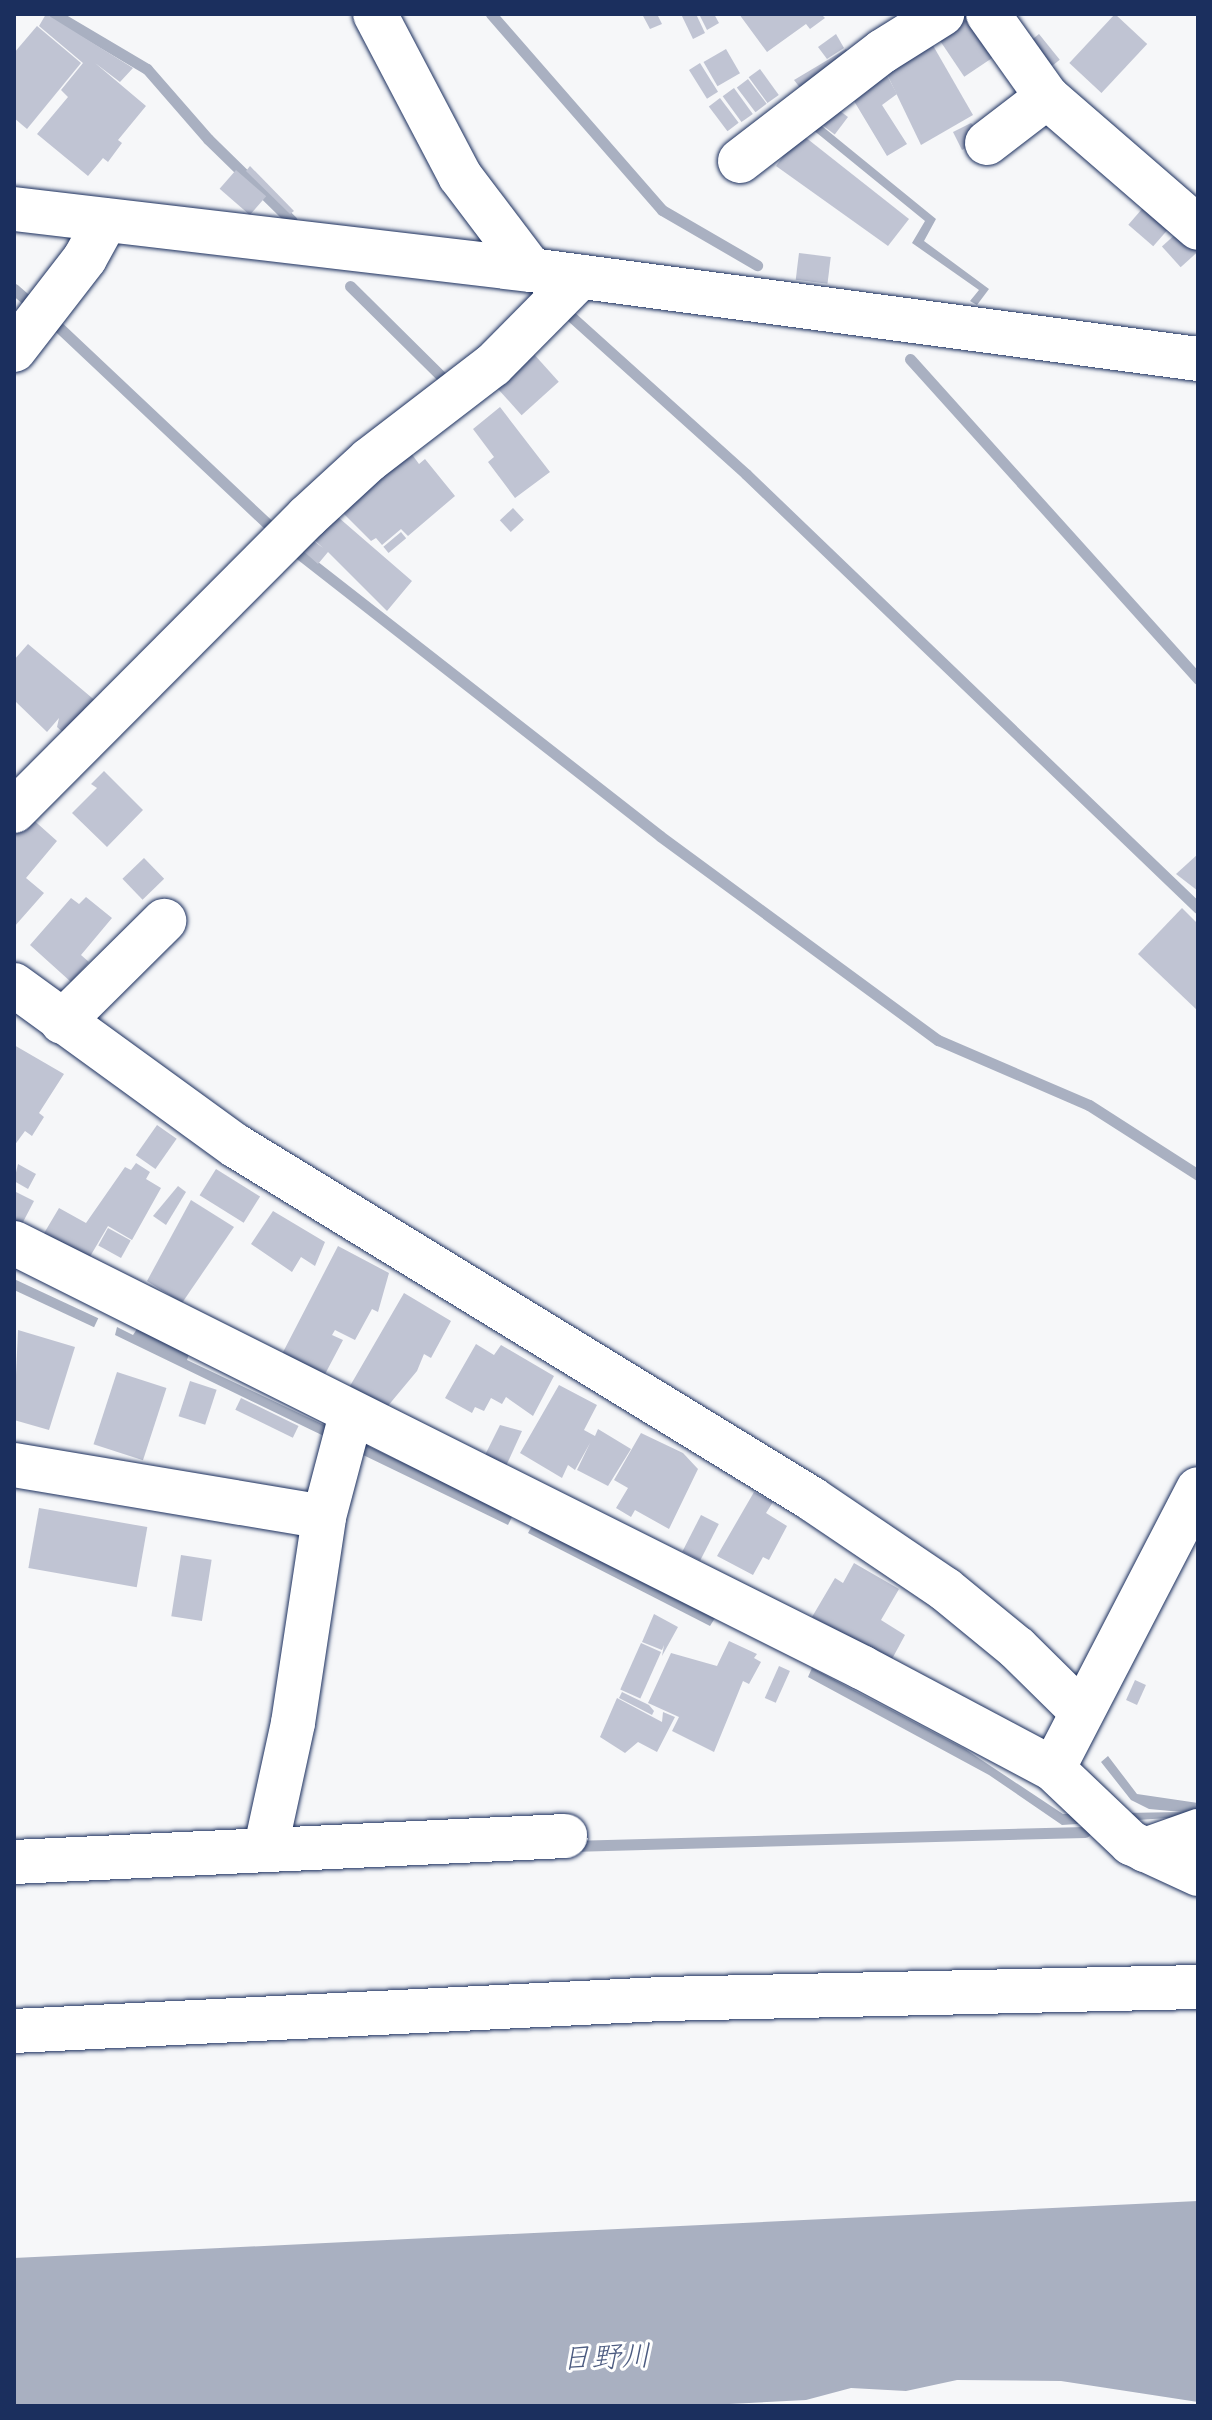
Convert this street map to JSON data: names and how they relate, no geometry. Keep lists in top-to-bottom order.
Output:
{
  "water": ["日野川"]
}
